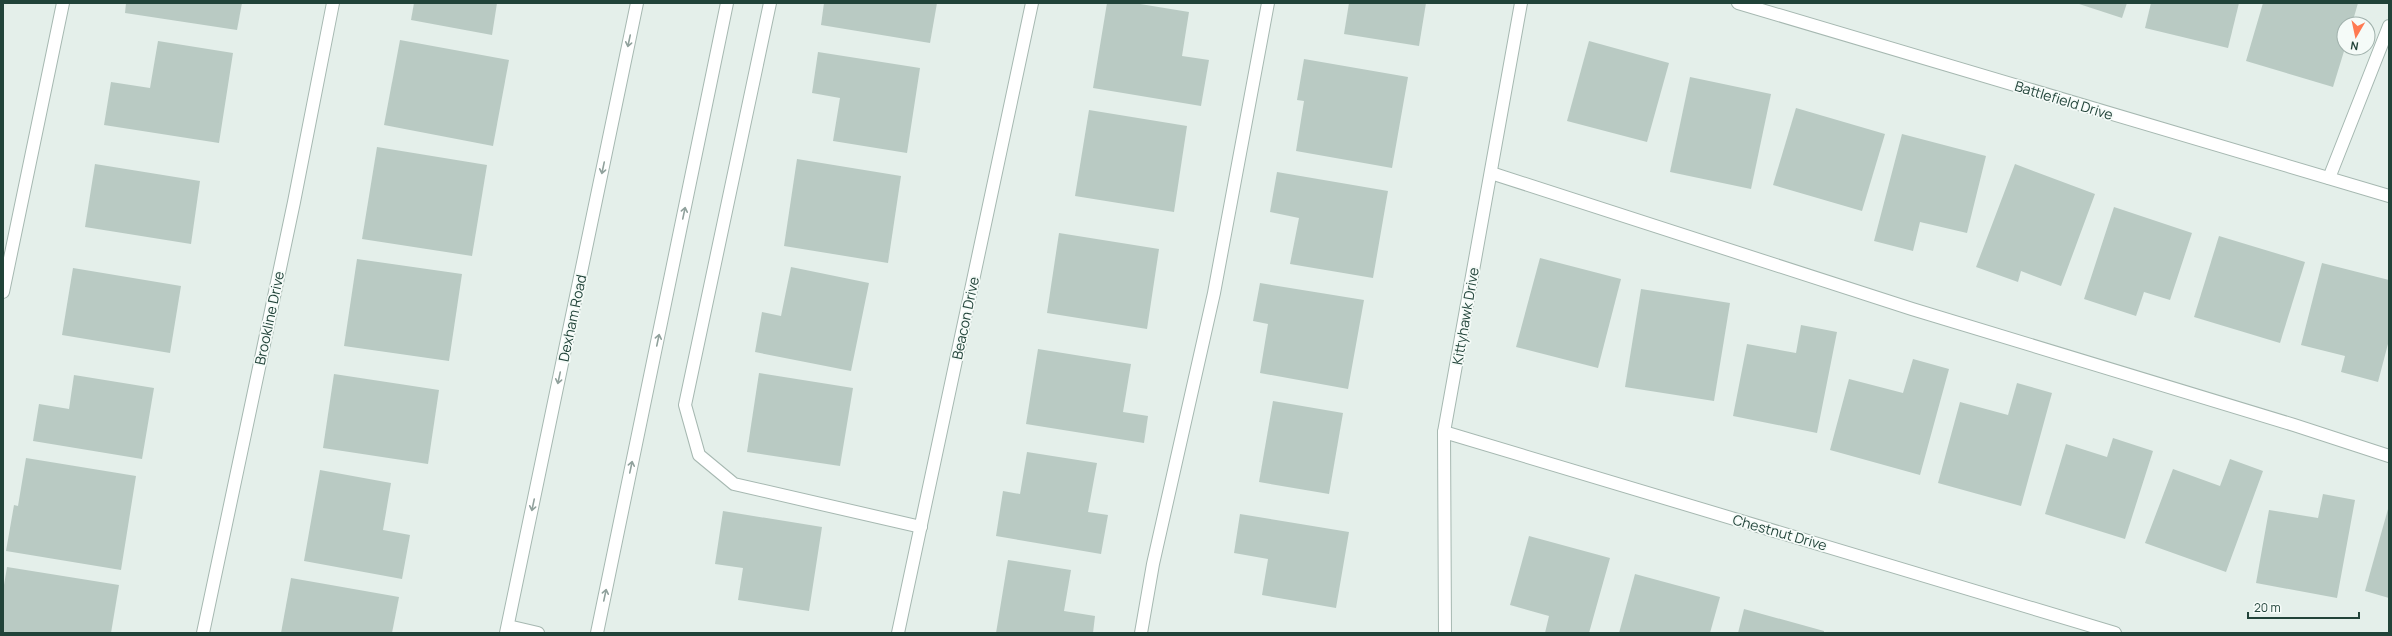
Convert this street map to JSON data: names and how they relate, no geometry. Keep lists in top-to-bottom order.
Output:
{
  "streets": {
    "street": [
      "Battlefield Drive",
      "Kittyhawk Drive",
      "Brookline Drive",
      "Dexham Road",
      "Beacon Drive",
      "Chestnut Drive"
    ]
  },
  "crossings": [
    ["Kittyhawk Drive", "Chestnut Drive"]
  ],
  "scale_bar": "20 m",
  "north": "bottom"
}
